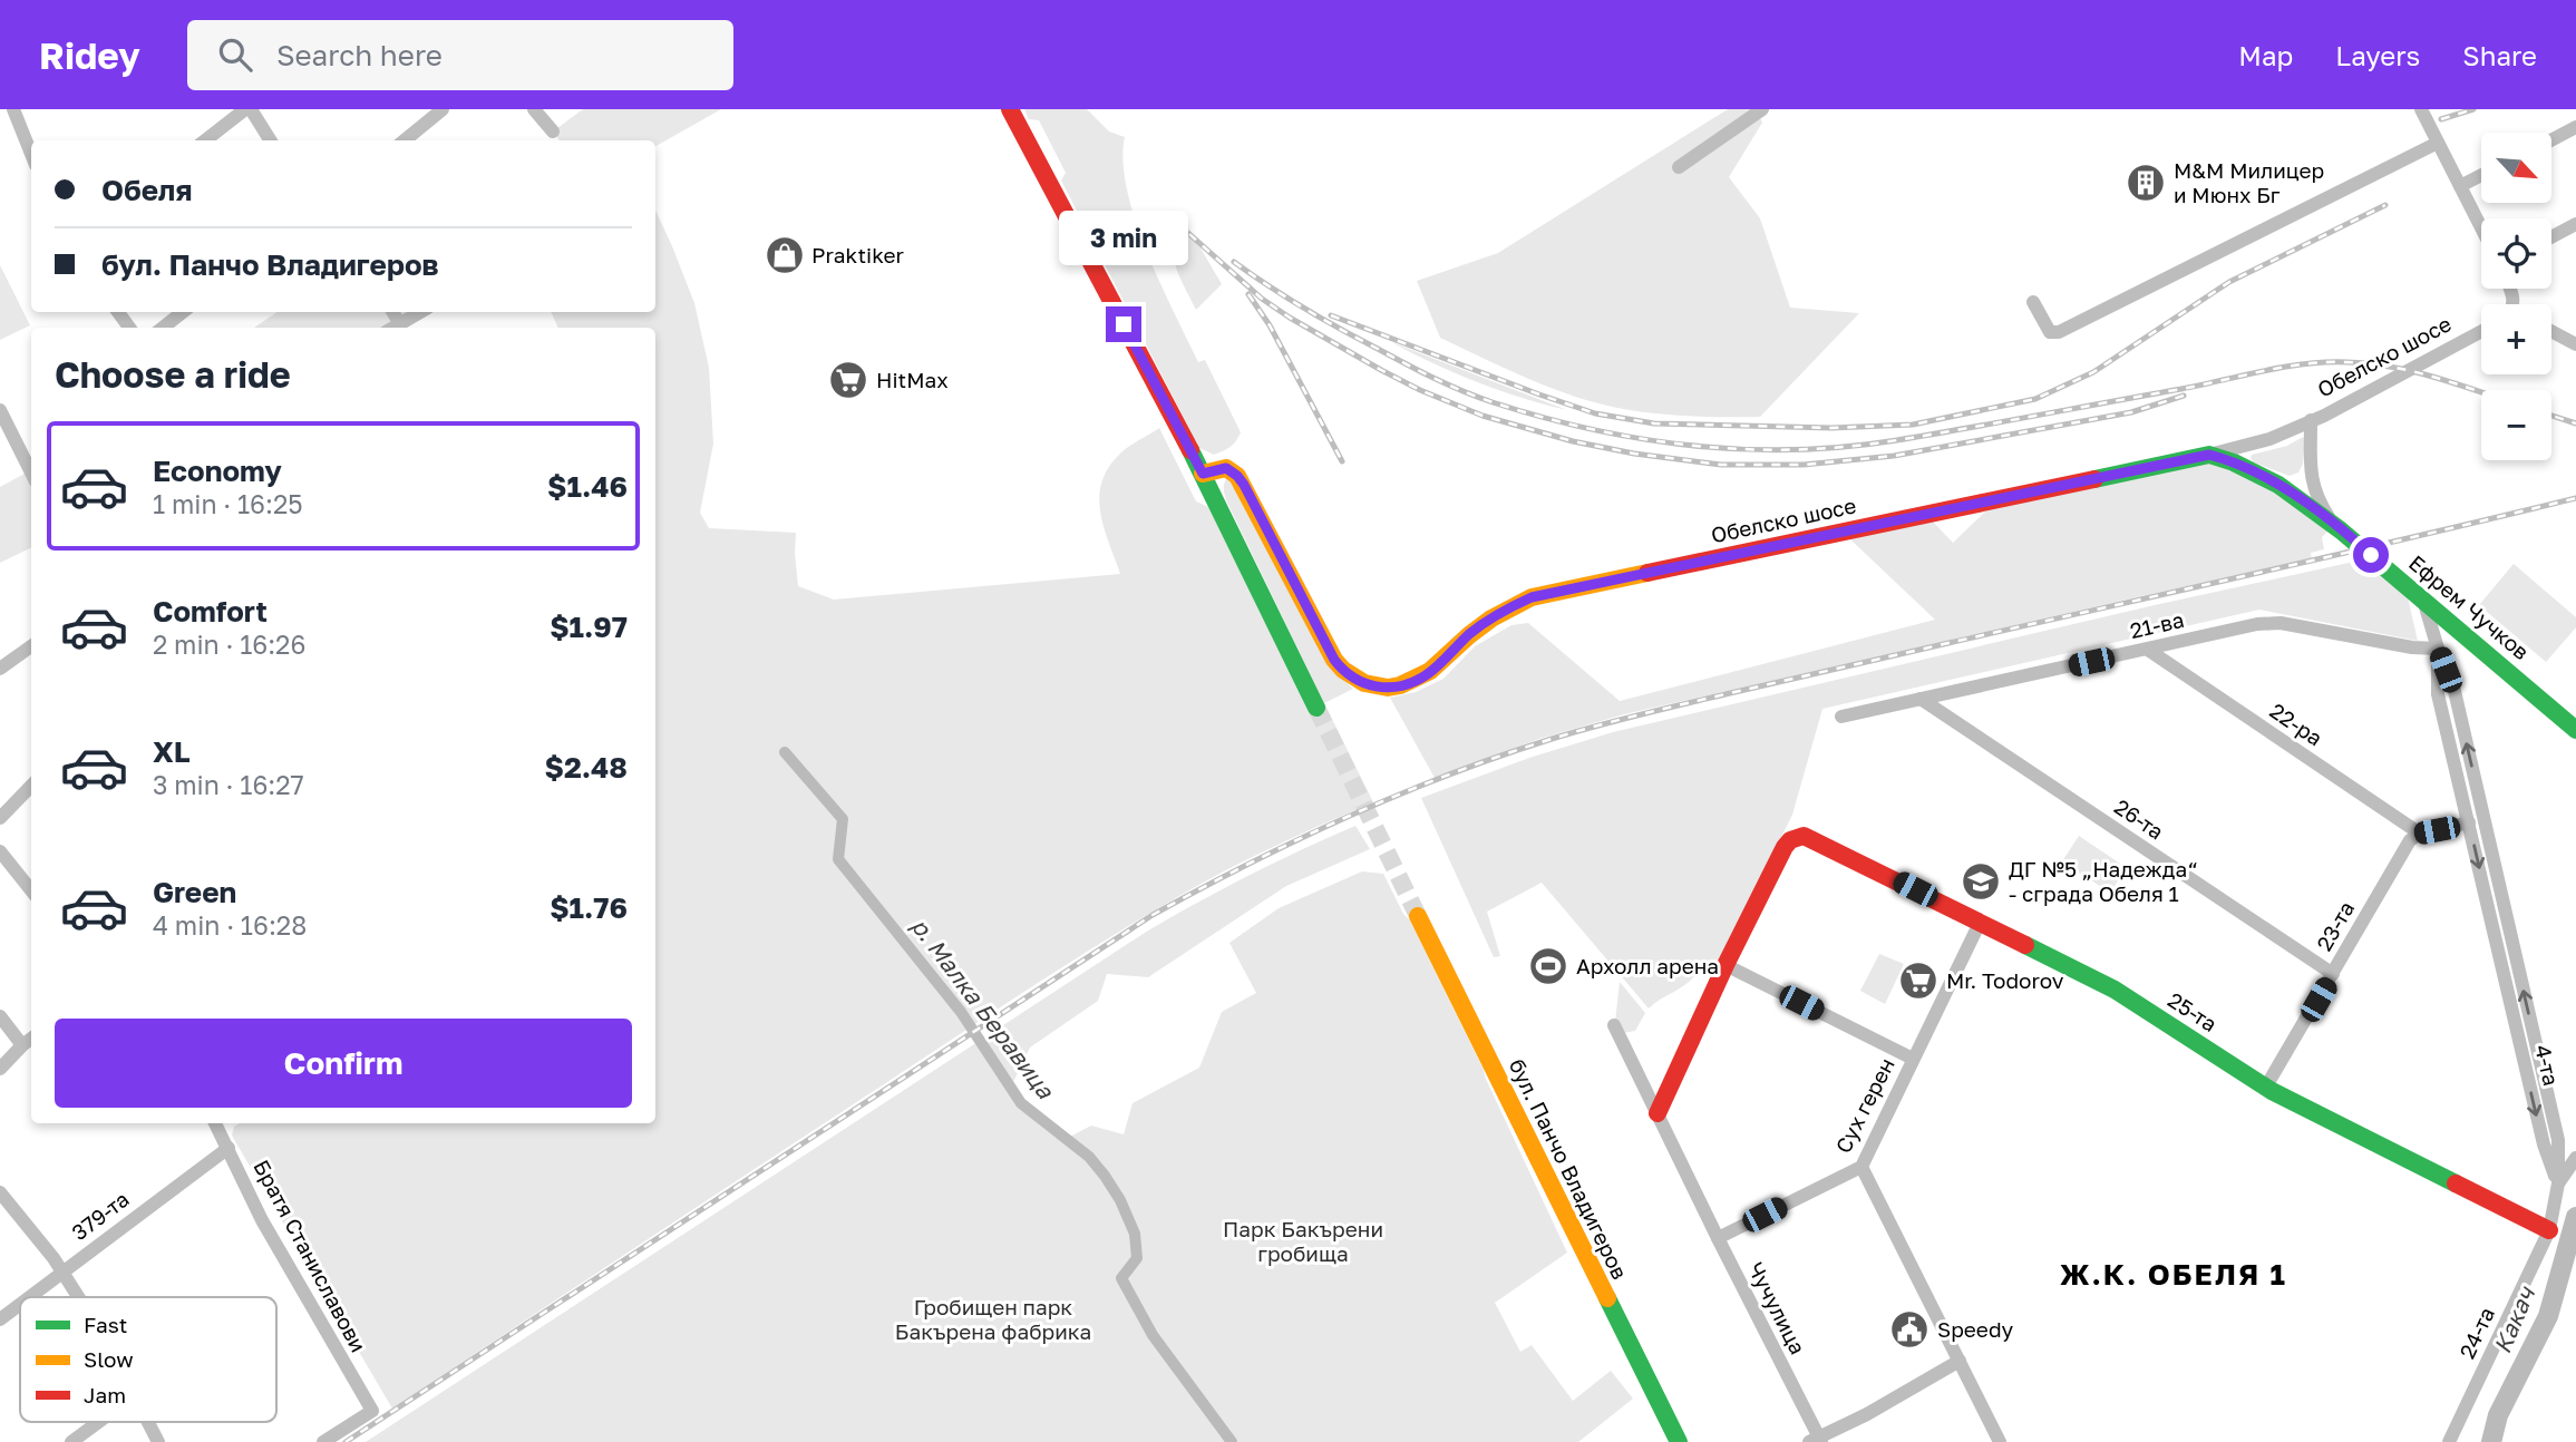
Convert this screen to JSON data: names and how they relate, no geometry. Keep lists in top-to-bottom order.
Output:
{
  "streets": {
    "street": [
      "Обелско шосе",
      "Ефрем Чучков",
      "21-ва",
      "22-ра",
      "26-та",
      "23-та",
      "25-та",
      "4-та",
      "Сух герен",
      "бул. Панчо Владигеров",
      "379-та",
      "Братя Станиславови",
      "Чучулица",
      "24-та"
    ]
  },
  "crossings": [
    ["Обелско шосе", "Ефрем Чучков"],
    ["Ефрем Чучков", "4-та"],
    ["21-ва", "22-ра"],
    ["21-ва", "26-та"],
    ["21-ва", "4-та"],
    ["22-ра", "23-та"],
    ["26-та", "23-та"],
    ["23-та", "25-та"],
    ["25-та", "Сух герен"],
    ["25-та", "24-та"],
    ["4-та", "24-та"],
    ["Сух герен", "Чучулица"],
    ["379-та", "Братя Станиславови"]
  ],
  "districts": ["Ж.К. ОБЕЛЯ 1"],
  "water": ["р. Малка Беравица", "Какач"],
  "parks": ["Парк Бакърени гробища", "Гробищен парк Бакърена фабрика"],
  "places": {
    "building": ["М&M Mилицер и Мюнх Бг"],
    "shop": ["Praktiker"],
    "supermarket": ["HitMax", "Mr. Todorov"],
    "school or university": ["ДГ №5 „Надежда“ - сграда Обеля 1"],
    "sports": ["Архолл арена"],
    "public building": ["Speedy"]
  },
  "legend": ["Fast", "Slow", "Jam"],
  "north": "bottom right",
  "page": {
    "header": "Ridey",
    "search": "Search here",
    "nav": ["Map", "Layers", "Share"],
    "map_buttons": ["+", "−"],
    "banner": ["Обеля", "бул. Панчо Владигеров"],
    "bubble": "3 min",
    "heading": "Choose a ride",
    "list": [
      {
        "name": "Economy",
        "note": "1 min · 16:25",
        "value": "$1.46"
      },
      {
        "name": "Comfort",
        "note": "2 min · 16:26",
        "value": "$1.97"
      },
      {
        "name": "XL",
        "note": "3 min · 16:27",
        "value": "$2.48"
      },
      {
        "name": "Green",
        "note": "4 min · 16:28",
        "value": "$1.76"
      }
    ],
    "buttons": "Confirm"
  }
}
